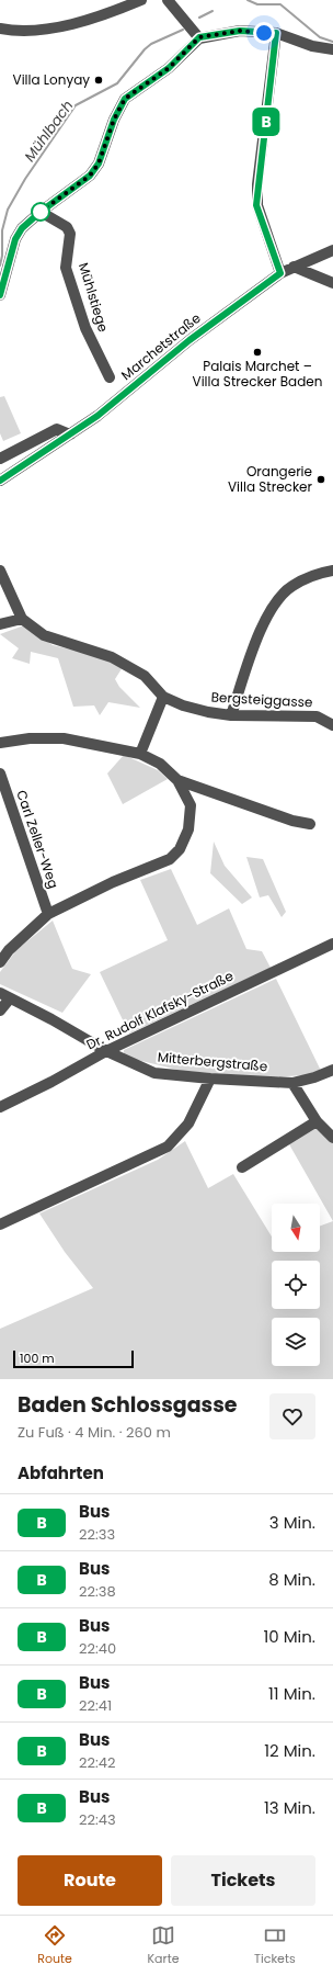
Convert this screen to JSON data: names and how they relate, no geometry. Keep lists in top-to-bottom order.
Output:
{
  "streets": {
    "street": [
      "Mühlstiege",
      "Marchetstraße",
      "Bergsteiggasse",
      "Carl Zeller-Weg",
      "Dr. Rudolf Klafsky-Straße",
      "Mitterbergstraße"
    ]
  },
  "crossings": [
    ["Dr. Rudolf Klafsky-Straße", "Mitterbergstraße"]
  ],
  "water": ["Mühlbach"],
  "places": ["Villa Lonyay", "Palais Marchet – Villa Strecker Baden", "Orangerie Villa Strecker"],
  "lines": ["bus line B"],
  "scale_bar": "100 m",
  "north": "bottom",
  "page": {
    "on_map": "B",
    "scale": "100 m",
    "heading": [
      ["Baden Schlossgasse", "Zu Fuß · 4 Min. · 260 m"],
      "Abfahrten"
    ],
    "list": [
      {
        "mark": "B",
        "name": "Bus",
        "note": "22:33",
        "value": "3 Min."
      },
      {
        "mark": "B",
        "name": "Bus",
        "note": "22:38",
        "value": "8 Min."
      },
      {
        "mark": "B",
        "name": "Bus",
        "note": "22:40",
        "value": "10 Min."
      },
      {
        "mark": "B",
        "name": "Bus",
        "note": "22:41",
        "value": "11 Min."
      },
      {
        "mark": "B",
        "name": "Bus",
        "note": "22:42",
        "value": "12 Min."
      },
      {
        "mark": "B",
        "name": "Bus",
        "note": "22:43",
        "value": "13 Min."
      }
    ],
    "buttons": ["Route", "Tickets"],
    "tabs": ["Route", "Karte", "Tickets"]
  }
}
